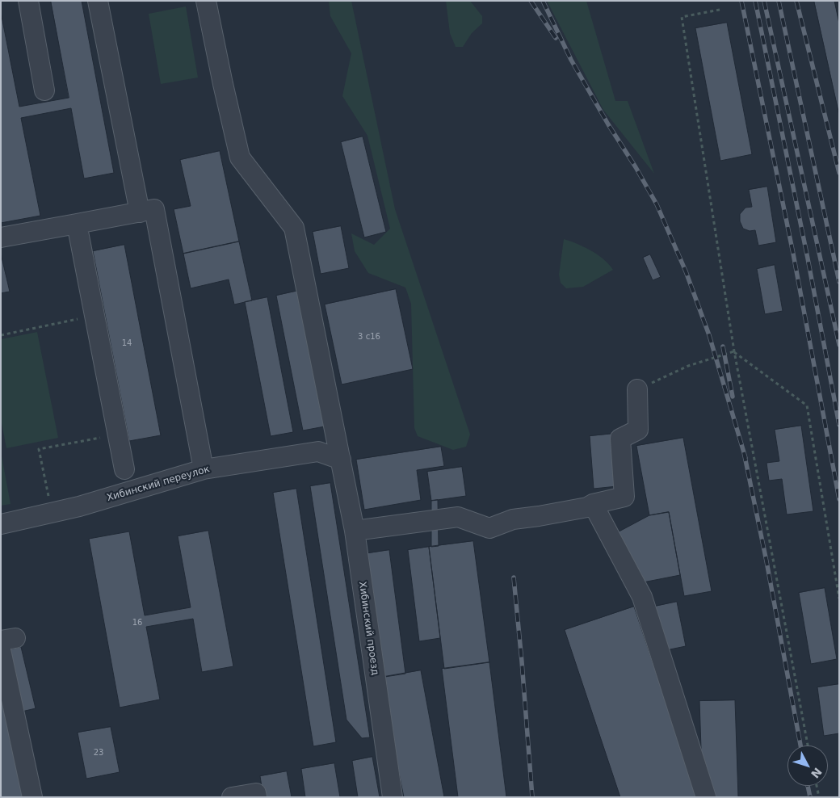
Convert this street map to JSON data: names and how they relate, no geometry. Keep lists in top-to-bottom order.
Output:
{
  "streets": {
    "street": ["Хибинский переулок", "Хибинский проезд"]
  },
  "crossings": [
    ["Хибинский переулок", "Хибинский проезд"]
  ],
  "house_numbers": [
    "3 с16",
    "14",
    "16",
    "23"
  ],
  "north": "bottom right"
}
